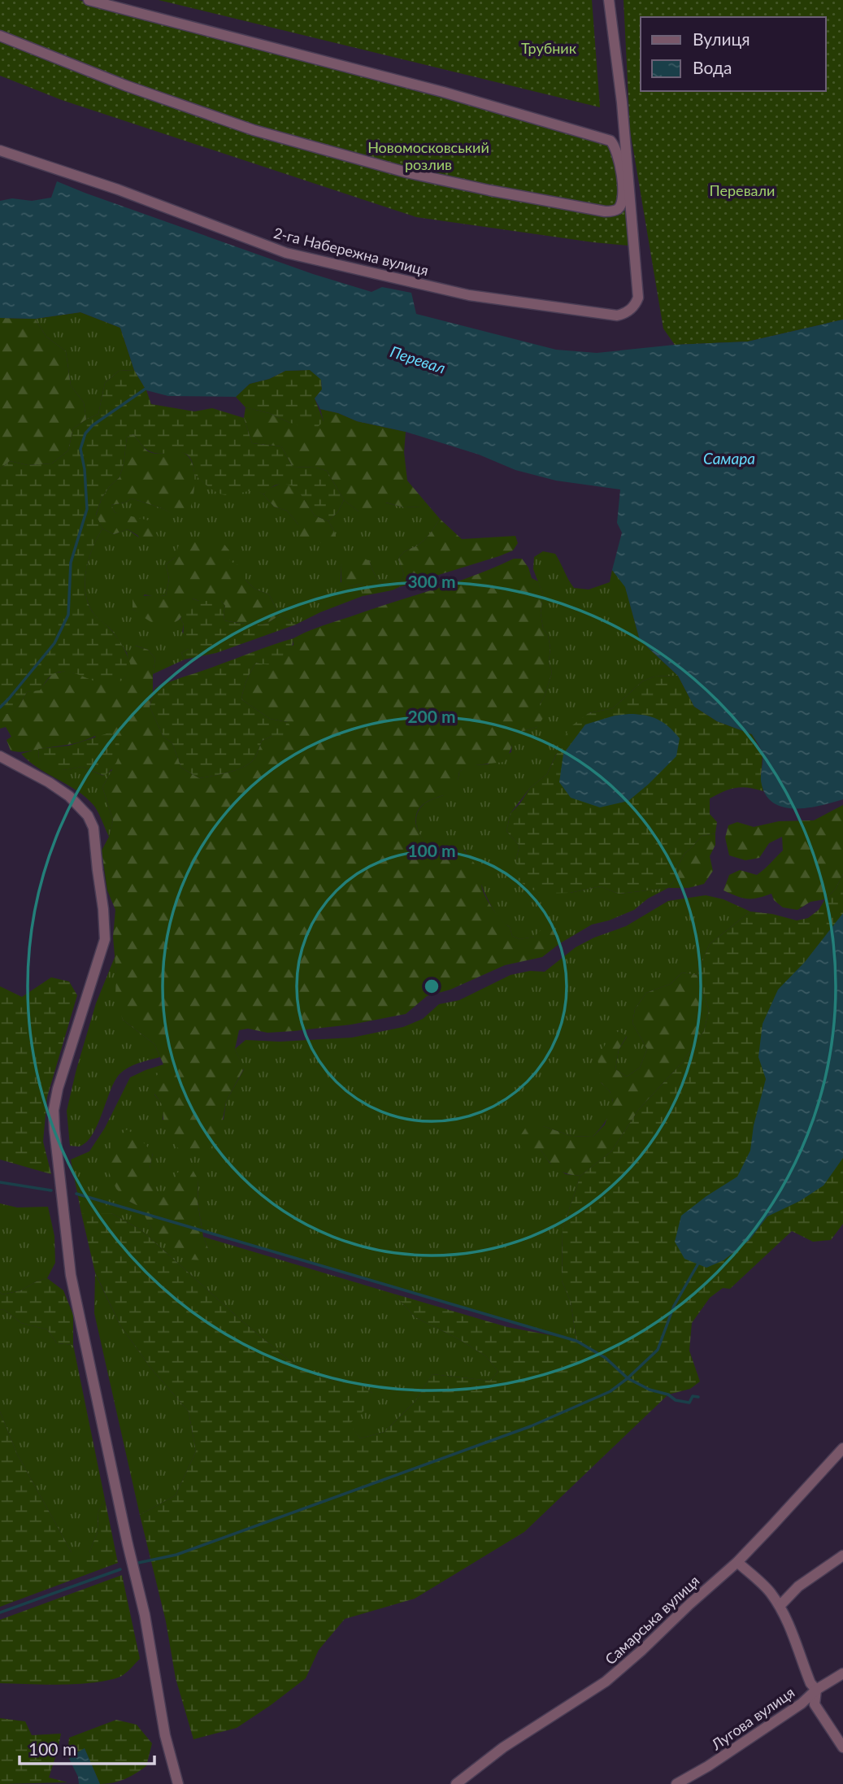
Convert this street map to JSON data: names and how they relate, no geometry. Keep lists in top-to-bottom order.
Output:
{
  "streets": {
    "street": ["2-га Набережна вулиця", "Самарська вулиця", "Лугова вулиця"]
  },
  "water": ["Перевал", "Самара"],
  "parks": ["Трубник", "Новомосковський розлив", "Перевали"],
  "legend": ["Вулиця", "Вода"],
  "scale_bar": "100 m",
  "rings": ["300 m", "200 m", "100 m"]
}
